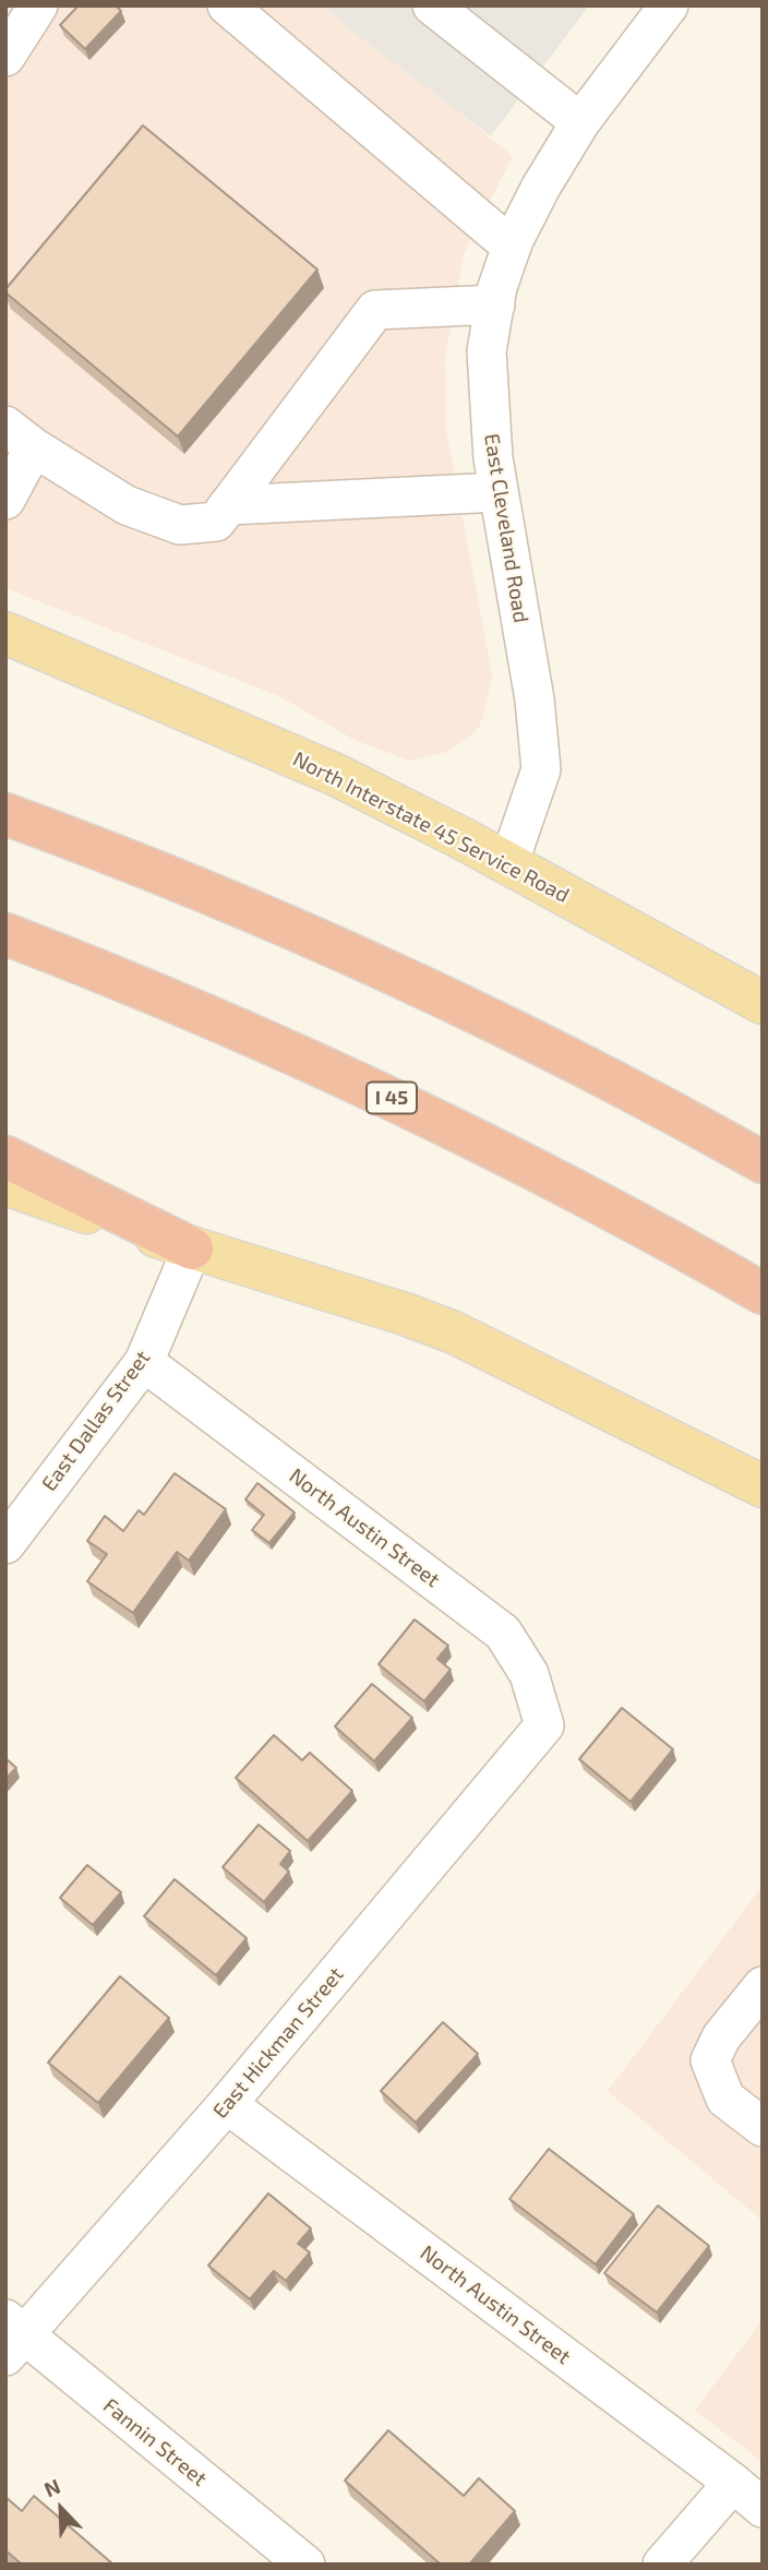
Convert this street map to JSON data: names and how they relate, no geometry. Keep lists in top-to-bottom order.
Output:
{
  "streets": {
    "highway": ["I 45"],
    "main road": ["North Interstate 45 Service Road"],
    "street": [
      "East Cleveland Road",
      "East Dallas Street",
      "North Austin Street",
      "East Hickman Street",
      "Fannin Street"
    ]
  },
  "crossings": [
    ["East Cleveland Road", "North Interstate 45 Service Road"],
    ["East Dallas Street", "North Austin Street"],
    ["North Austin Street", "East Hickman Street"],
    ["East Hickman Street", "Fannin Street"]
  ],
  "north": "top left"
}
